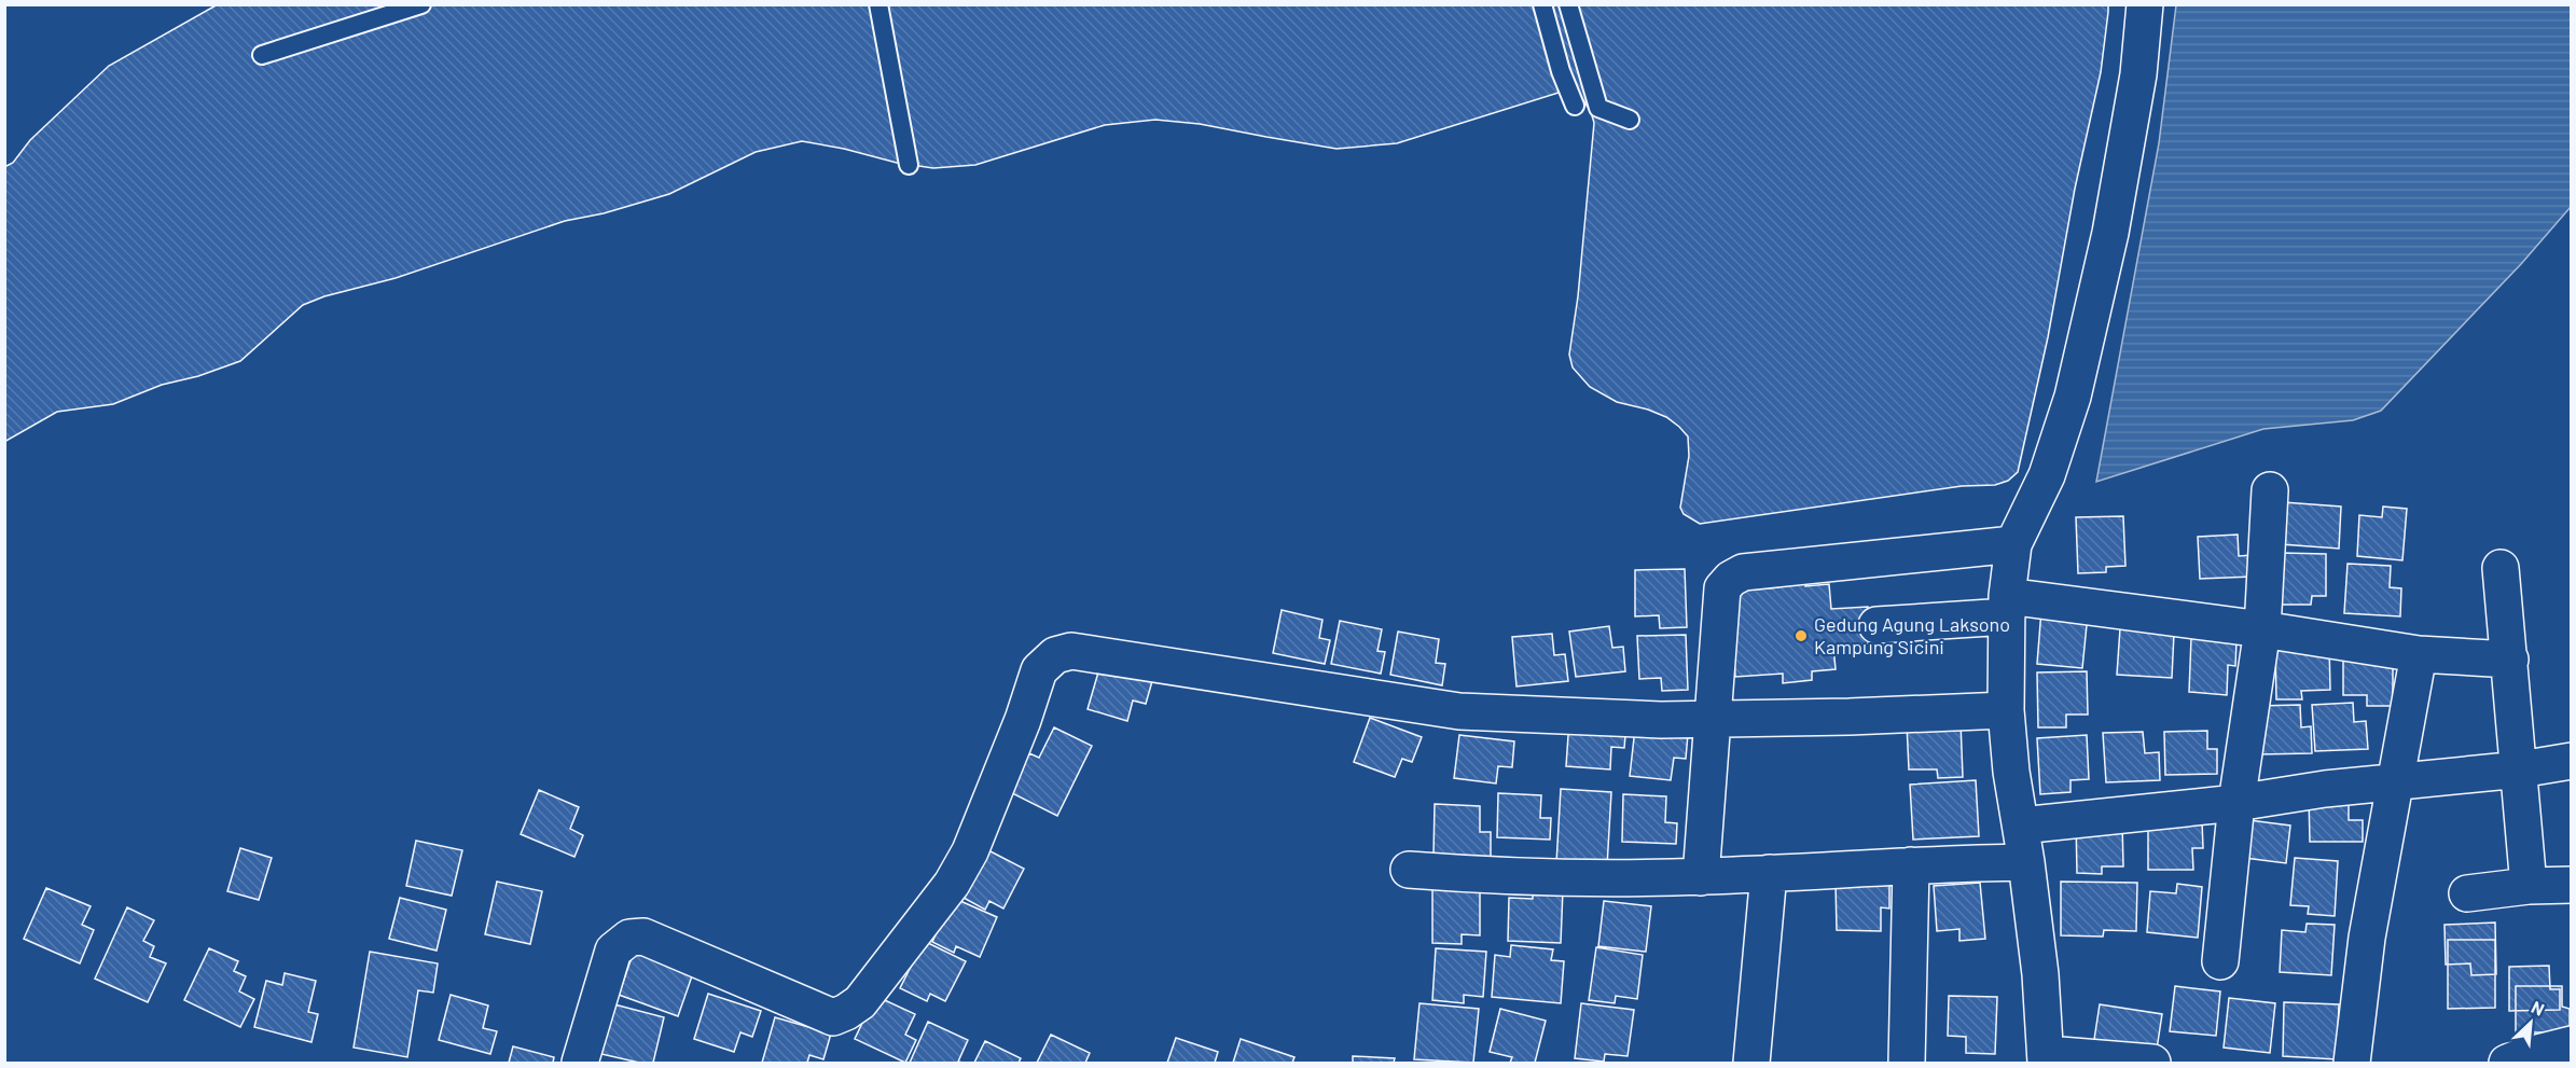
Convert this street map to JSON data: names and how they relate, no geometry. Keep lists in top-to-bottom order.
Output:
{
  "places": ["Gedung Agung Laksono Kampung Sicini"],
  "north": "top right"
}
